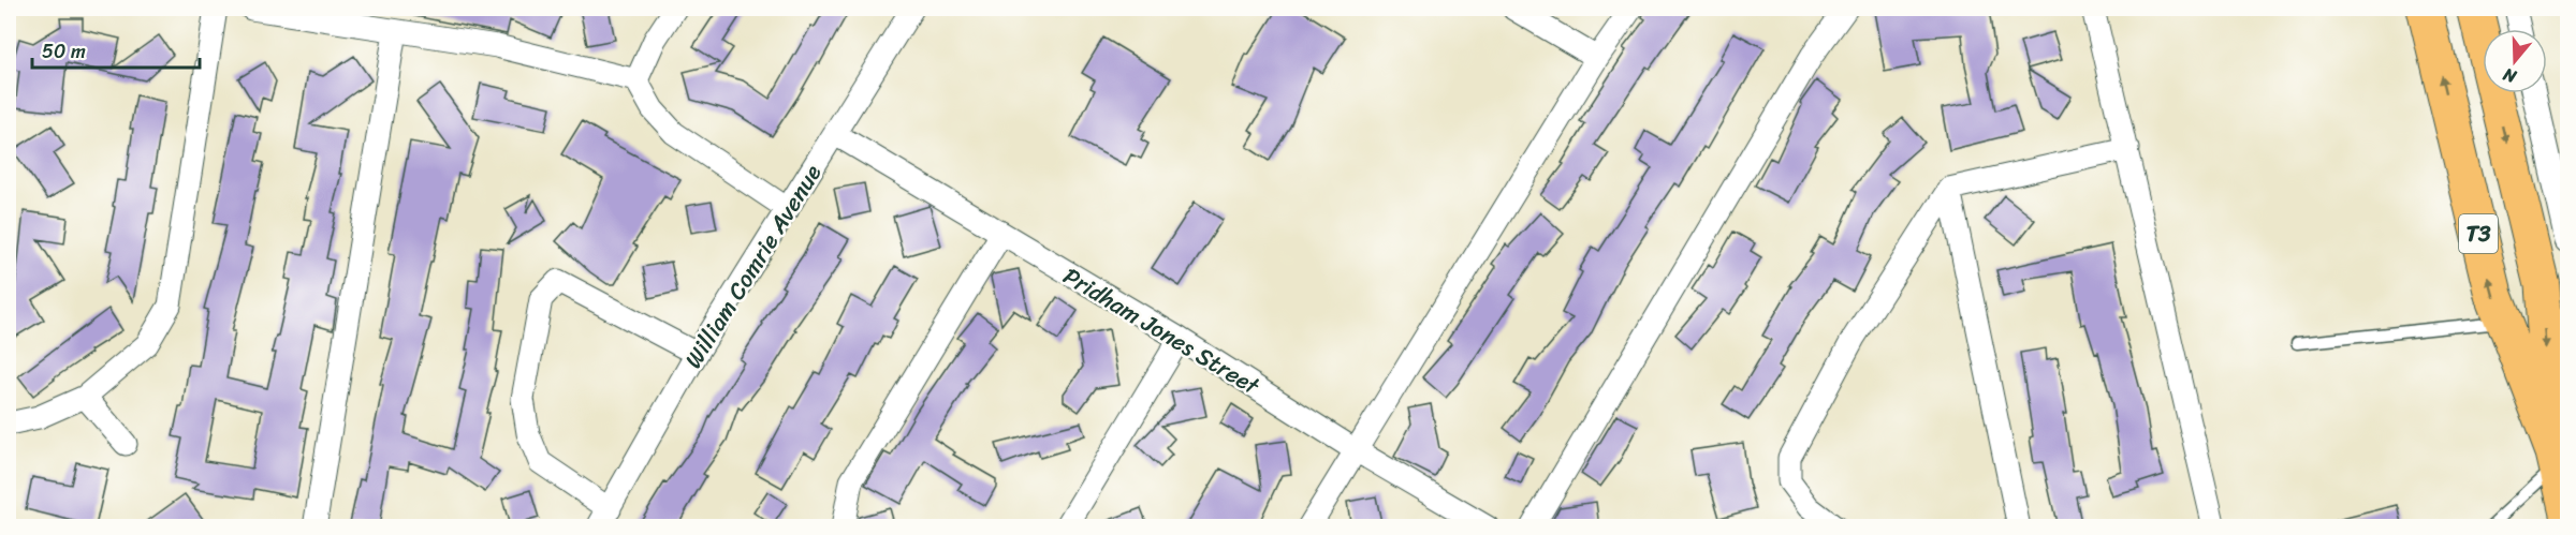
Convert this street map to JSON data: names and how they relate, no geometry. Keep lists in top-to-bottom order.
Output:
{
  "streets": {
    "highway": ["T3"],
    "street": ["William Comrie Avenue", "Pridham Jones Street"]
  },
  "crossings": [
    ["William Comrie Avenue", "Pridham Jones Street"]
  ],
  "scale_bar": "50 m",
  "north": "bottom"
}
